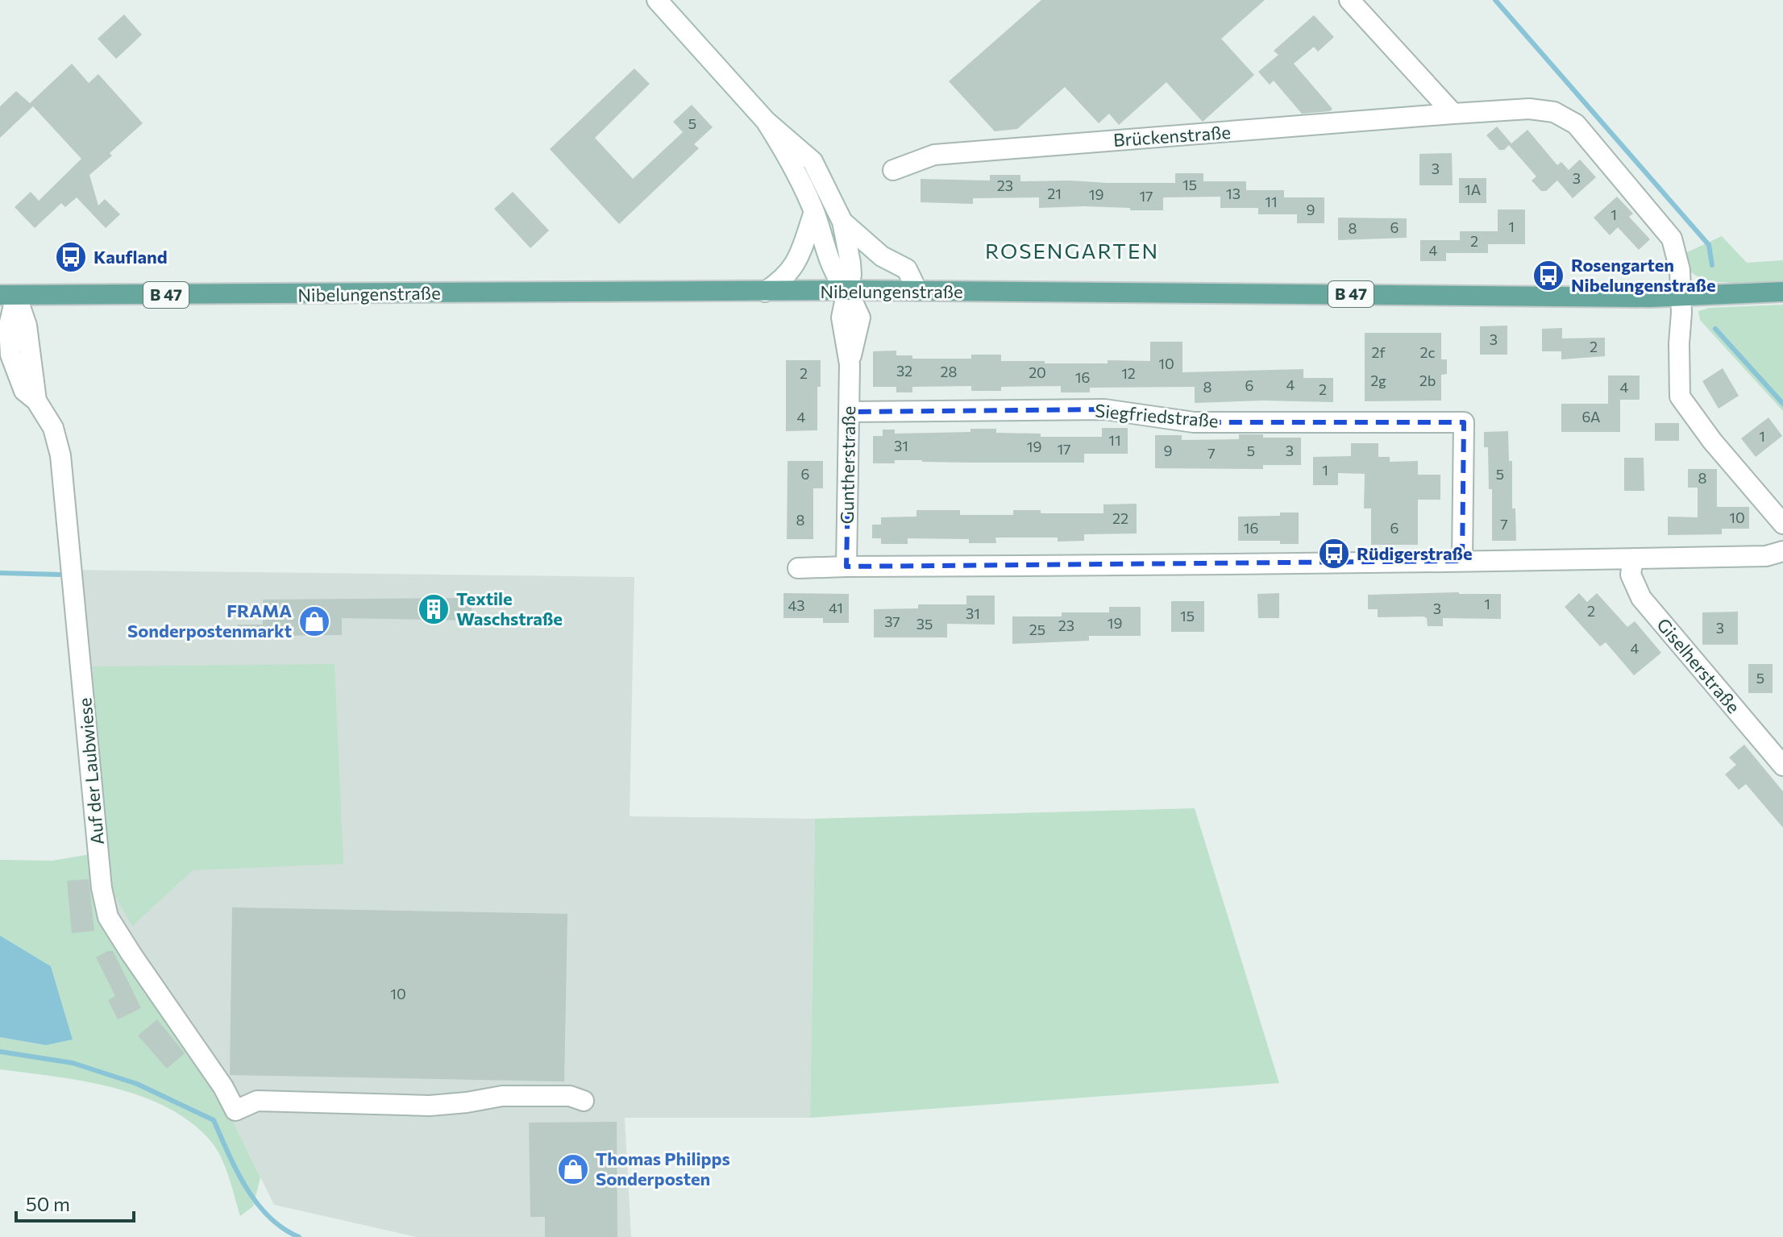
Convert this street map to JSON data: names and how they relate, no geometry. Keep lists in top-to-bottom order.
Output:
{
  "streets": {
    "main road": ["Nibelungenstraße", "B 47"],
    "street": [
      "Brückenstraße",
      "Siegfriedstraße",
      "Guntherstraße",
      "Giselherstraße",
      "Auf der Laubwiese"
    ]
  },
  "crossings": [
    ["Brückenstraße", "Nibelungenstraße"],
    ["Nibelungenstraße", "Guntherstraße"],
    ["Nibelungenstraße", "Auf der Laubwiese"],
    ["Siegfriedstraße", "Guntherstraße"]
  ],
  "districts": ["ROSENGARTEN"],
  "places": {
    "bus stop": ["Kaufland", "Rosengarten Nibelungenstraße", "Rüdigerstraße"],
    "building": ["Textile Waschstraße"],
    "shop": ["FRAMA Sonderpostenmarkt", "Thomas Philipps Sonderposten"]
  },
  "house_numbers": [
    "5",
    "3",
    "3",
    "15",
    "23",
    "1A",
    "21",
    "13",
    "19",
    "17",
    "11",
    "9",
    "1",
    "1",
    "6",
    "8",
    "2",
    "4",
    "3",
    "2",
    "2f",
    "2c",
    "10",
    "32",
    "28",
    "20",
    "2",
    "12",
    "16",
    "2g",
    "2b",
    "4",
    "6",
    "8",
    "4",
    "2",
    "4",
    "6A",
    "1",
    "11",
    "31",
    "19",
    "17",
    "9",
    "5",
    "3",
    "7",
    "1",
    "6",
    "5",
    "8",
    "10",
    "22",
    "8",
    "7",
    "16",
    "6",
    "1",
    "43",
    "41",
    "3",
    "2",
    "31",
    "15",
    "37",
    "19",
    "35",
    "23",
    "3",
    "25",
    "4",
    "5",
    "10"
  ],
  "scale_bar": "50 m"
}
